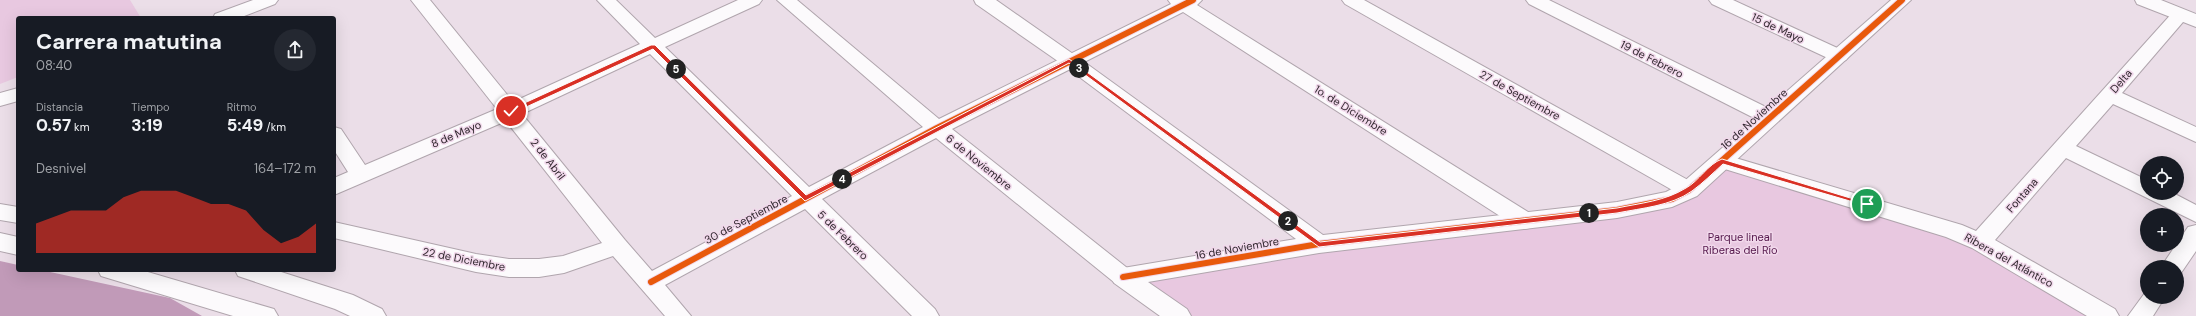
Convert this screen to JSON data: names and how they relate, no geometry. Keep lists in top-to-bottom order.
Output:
{
  "streets": {
    "main road": ["16 de Noviembre", "6 de Noviembre"],
    "street": [
      "15 de Mayo",
      "19 de Febrero",
      "Delta",
      "27 de Septiembre",
      "1o. de Diciembre",
      "8 de Mayo",
      "2 de Abril",
      "Fontana",
      "30 de Septiembre",
      "5 de Febrero",
      "22 de Diciembre",
      "Ribera del Atlántico"
    ]
  },
  "crossings": [
    ["15 de Mayo", "16 de Noviembre"],
    ["19 de Febrero", "16 de Noviembre"],
    ["Delta", "Fontana"],
    ["27 de Septiembre", "16 de Noviembre"],
    ["1o. de Diciembre", "16 de Noviembre"],
    ["1o. de Diciembre", "30 de Septiembre"],
    ["16 de Noviembre", "6 de Noviembre"],
    ["16 de Noviembre", "Ribera del Atlántico"],
    ["8 de Mayo", "2 de Abril"],
    ["8 de Mayo", "5 de Febrero"],
    ["2 de Abril", "30 de Septiembre"],
    ["2 de Abril", "22 de Diciembre"],
    ["6 de Noviembre", "30 de Septiembre"],
    ["Fontana", "Ribera del Atlántico"],
    ["30 de Septiembre", "5 de Febrero"]
  ],
  "parks": ["Parque lineal Riberas del Río"],
  "page": {
    "heading": ["Carrera matutina", "08:40"],
    "pins": [
      "3",
      "5",
      "4",
      "1",
      "2"
    ],
    "stats": [
      ["Distancia", "0.57 km"],
      ["Tiempo", "3:19"],
      ["Ritmo", "5:49 /km"]
    ],
    "chart": ["Desnivel", "164–172 m"],
    "map_buttons": ["+", "−"]
  }
}
